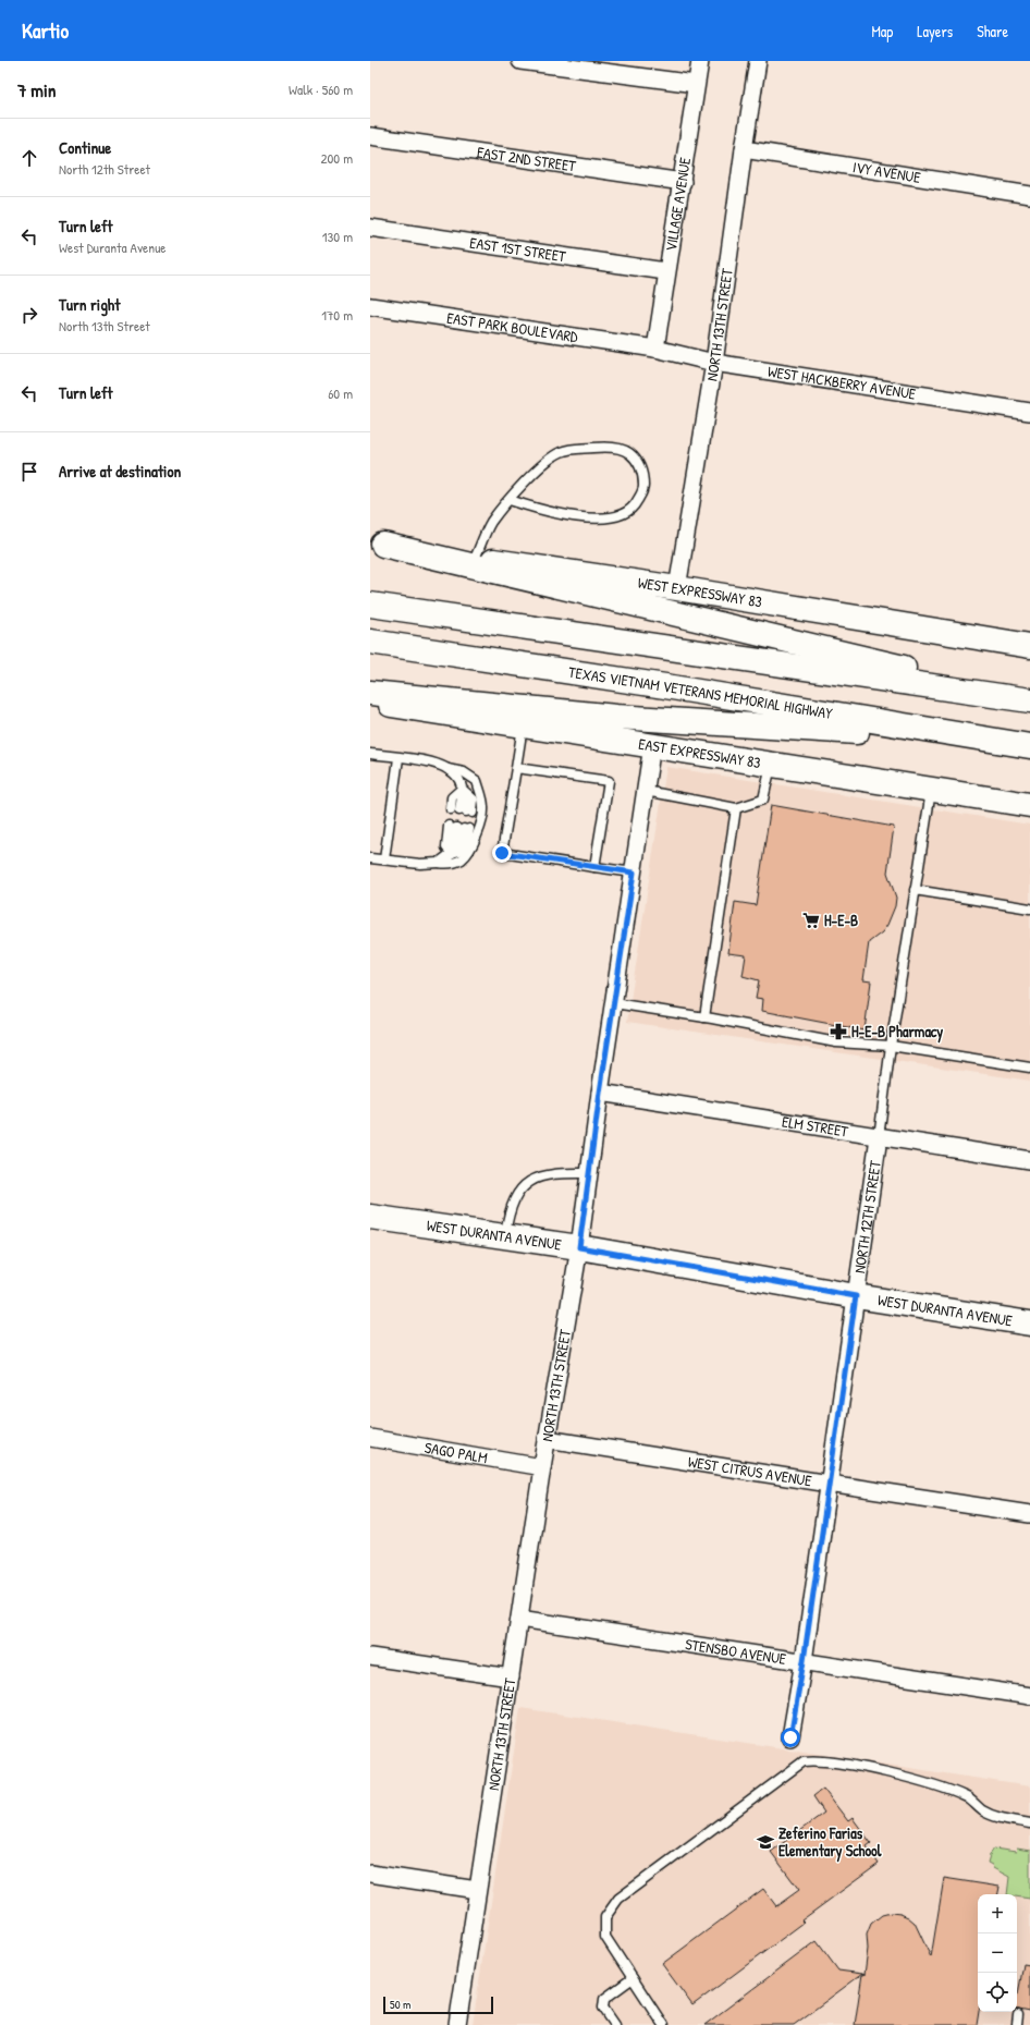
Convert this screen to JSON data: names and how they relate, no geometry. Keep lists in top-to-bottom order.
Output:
{
  "streets": {
    "main road": [
      "WEST EXPRESSWAY 83",
      "TEXAS VIETNAM VETERANS MEMORIAL HIGHWAY",
      "EAST EXPRESSWAY 83",
      "WEST DURANTA AVENUE"
    ],
    "street": [
      "EAST 2ND STREET",
      "IVY AVENUE",
      "VILLAGE AVENUE",
      "EAST 1ST STREET",
      "NORTH 13TH STREET",
      "EAST PARK BOULEVARD",
      "WEST HACKBERRY AVENUE",
      "ELM STREET",
      "NORTH 12TH STREET",
      "SAGO PALM",
      "WEST CITRUS AVENUE",
      "STENSBO AVENUE"
    ]
  },
  "crossings": [
    ["EAST 2ND STREET", "VILLAGE AVENUE"],
    ["IVY AVENUE", "NORTH 13TH STREET"],
    ["VILLAGE AVENUE", "EAST 1ST STREET"],
    ["VILLAGE AVENUE", "EAST PARK BOULEVARD"],
    ["VILLAGE AVENUE", "WEST HACKBERRY AVENUE"],
    ["NORTH 13TH STREET", "WEST HACKBERRY AVENUE"],
    ["NORTH 13TH STREET", "WEST EXPRESSWAY 83"],
    ["NORTH 13TH STREET", "EAST EXPRESSWAY 83"],
    ["NORTH 13TH STREET", "ELM STREET"],
    ["NORTH 13TH STREET", "WEST DURANTA AVENUE"],
    ["NORTH 13TH STREET", "SAGO PALM"],
    ["NORTH 13TH STREET", "WEST CITRUS AVENUE"],
    ["NORTH 13TH STREET", "STENSBO AVENUE"],
    ["EAST PARK BOULEVARD", "WEST HACKBERRY AVENUE"],
    ["ELM STREET", "NORTH 12TH STREET"],
    ["NORTH 12TH STREET", "WEST DURANTA AVENUE"],
    ["NORTH 12TH STREET", "WEST CITRUS AVENUE"],
    ["NORTH 12TH STREET", "STENSBO AVENUE"]
  ],
  "places": {
    "supermarket": ["H-E-B"],
    "pharmacy": ["H-E-B Pharmacy"],
    "school or university": ["Zeferino Farias Elementary School"]
  },
  "scale_bar": "50 m",
  "page": {
    "header": "Kartio",
    "nav": ["Map", "Layers", "Share"],
    "heading": ["7 min", "Walk · 560 m"],
    "list": [
      ["Continue", "North 12th Street", "200 m"],
      ["Turn left", "West Duranta Avenue", "130 m"],
      ["Turn right", "North 13th Street", "170 m"],
      ["Turn left", "60 m"],
      "Arrive at destination"
    ],
    "map_buttons": ["+", "−"],
    "scale": "50 m"
  }
}
